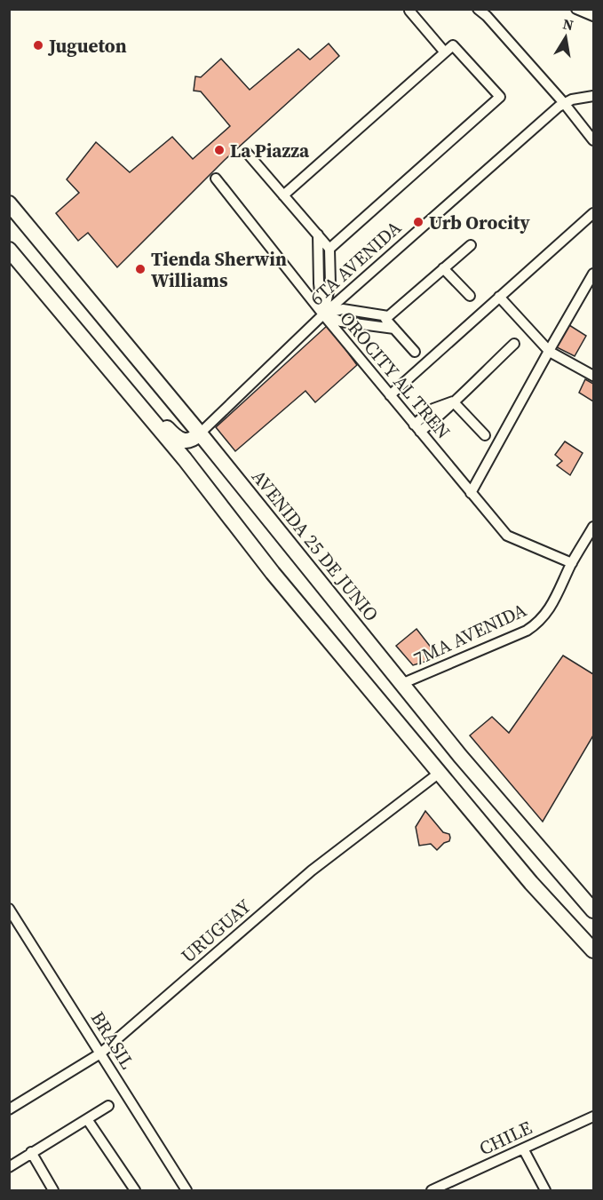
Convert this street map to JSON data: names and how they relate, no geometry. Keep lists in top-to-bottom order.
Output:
{
  "streets": {
    "main road": ["AVENIDA 25 DE JUNIO"],
    "street": [
      "6TA AVENIDA",
      "OROCITY AL TREN",
      "7MA AVENIDA",
      "URUGUAY",
      "BRASIL",
      "CHILE"
    ]
  },
  "crossings": [
    ["6TA AVENIDA", "OROCITY AL TREN"],
    ["6TA AVENIDA", "AVENIDA 25 DE JUNIO"],
    ["OROCITY AL TREN", "7MA AVENIDA"],
    ["AVENIDA 25 DE JUNIO", "7MA AVENIDA"],
    ["URUGUAY", "BRASIL"]
  ],
  "places": [
    "Jugueton",
    "La Piazza",
    "Urb Orocity",
    "Tienda Sherwin Williams"
  ],
  "north": "top"
}
